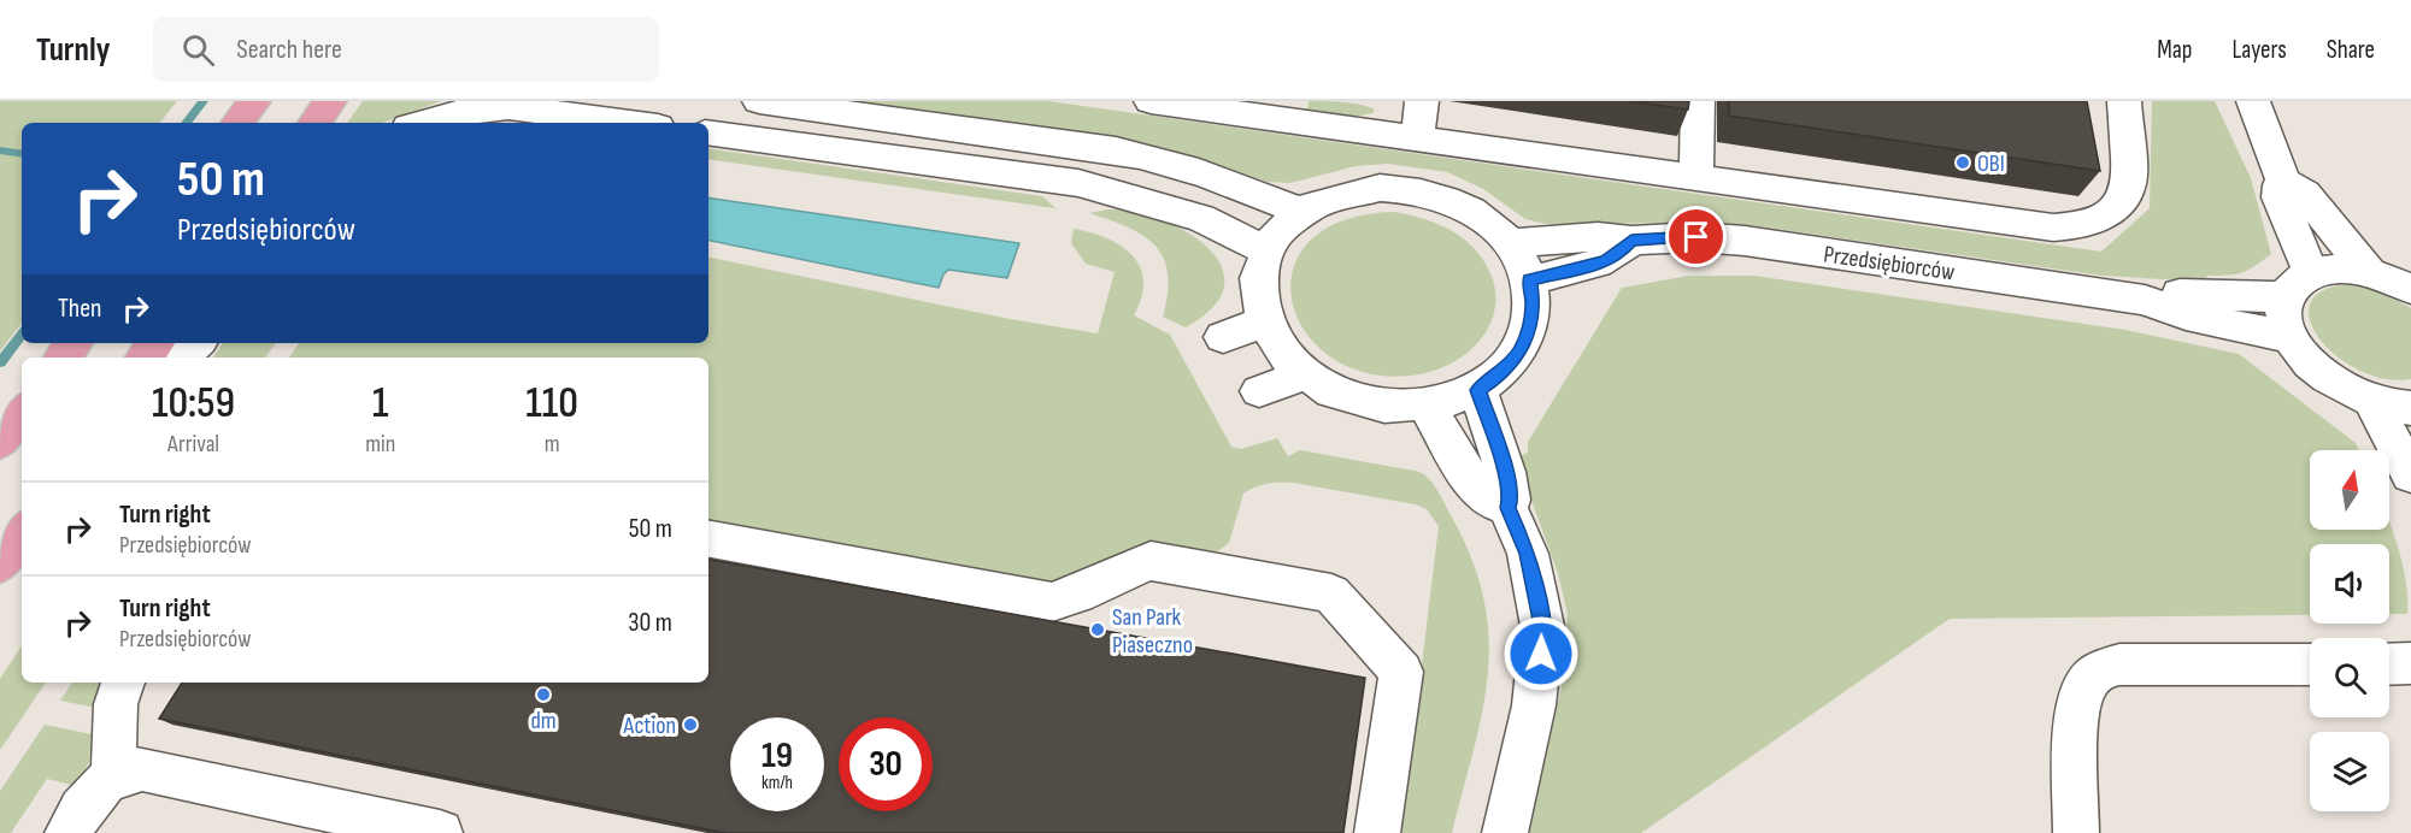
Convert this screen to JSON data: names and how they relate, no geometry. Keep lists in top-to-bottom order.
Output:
{
  "streets": {
    "street": ["Przedsiębiorców"]
  },
  "places": [
    "OBI",
    "San Park Piaseczno",
    "dm",
    "Action"
  ],
  "north": "top",
  "page": {
    "header": "Turnly",
    "search": "Search here",
    "nav": ["Map", "Layers", "Share"],
    "turn": ["50 m", "Przedsiębiorców"],
    "then": "Then",
    "eta": [
      "10:59",
      "Arrival",
      "1",
      "min",
      "110",
      "m"
    ],
    "list": [
      {
        "name": "Turn right",
        "note": "Przedsiębiorców",
        "value": "50 m"
      },
      {
        "name": "Turn right",
        "note": "Przedsiębiorców",
        "value": "30 m"
      }
    ],
    "speed": "19 km/h",
    "limit": "30"
  }
}
